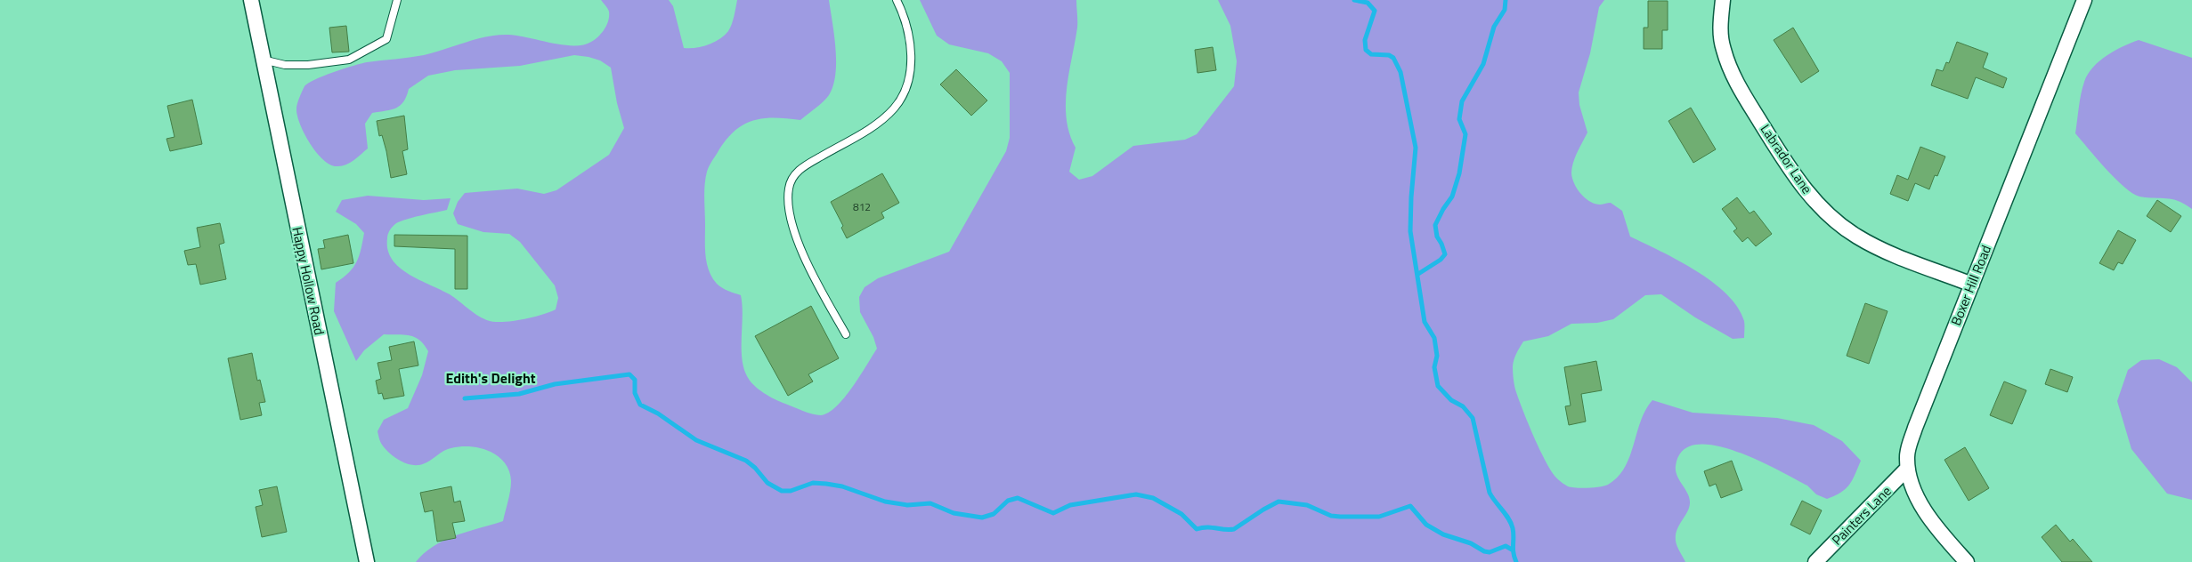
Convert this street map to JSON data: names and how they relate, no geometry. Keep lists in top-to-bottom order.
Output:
{
  "streets": {
    "street": [
      "Labrador Lane",
      "Happy Hollow Road",
      "Boxer Hill Road",
      "Painters Lane"
    ]
  },
  "crossings": [
    ["Labrador Lane", "Boxer Hill Road"],
    ["Boxer Hill Road", "Painters Lane"]
  ],
  "districts": ["Edith's Delight"],
  "house_numbers": ["812"]
}
